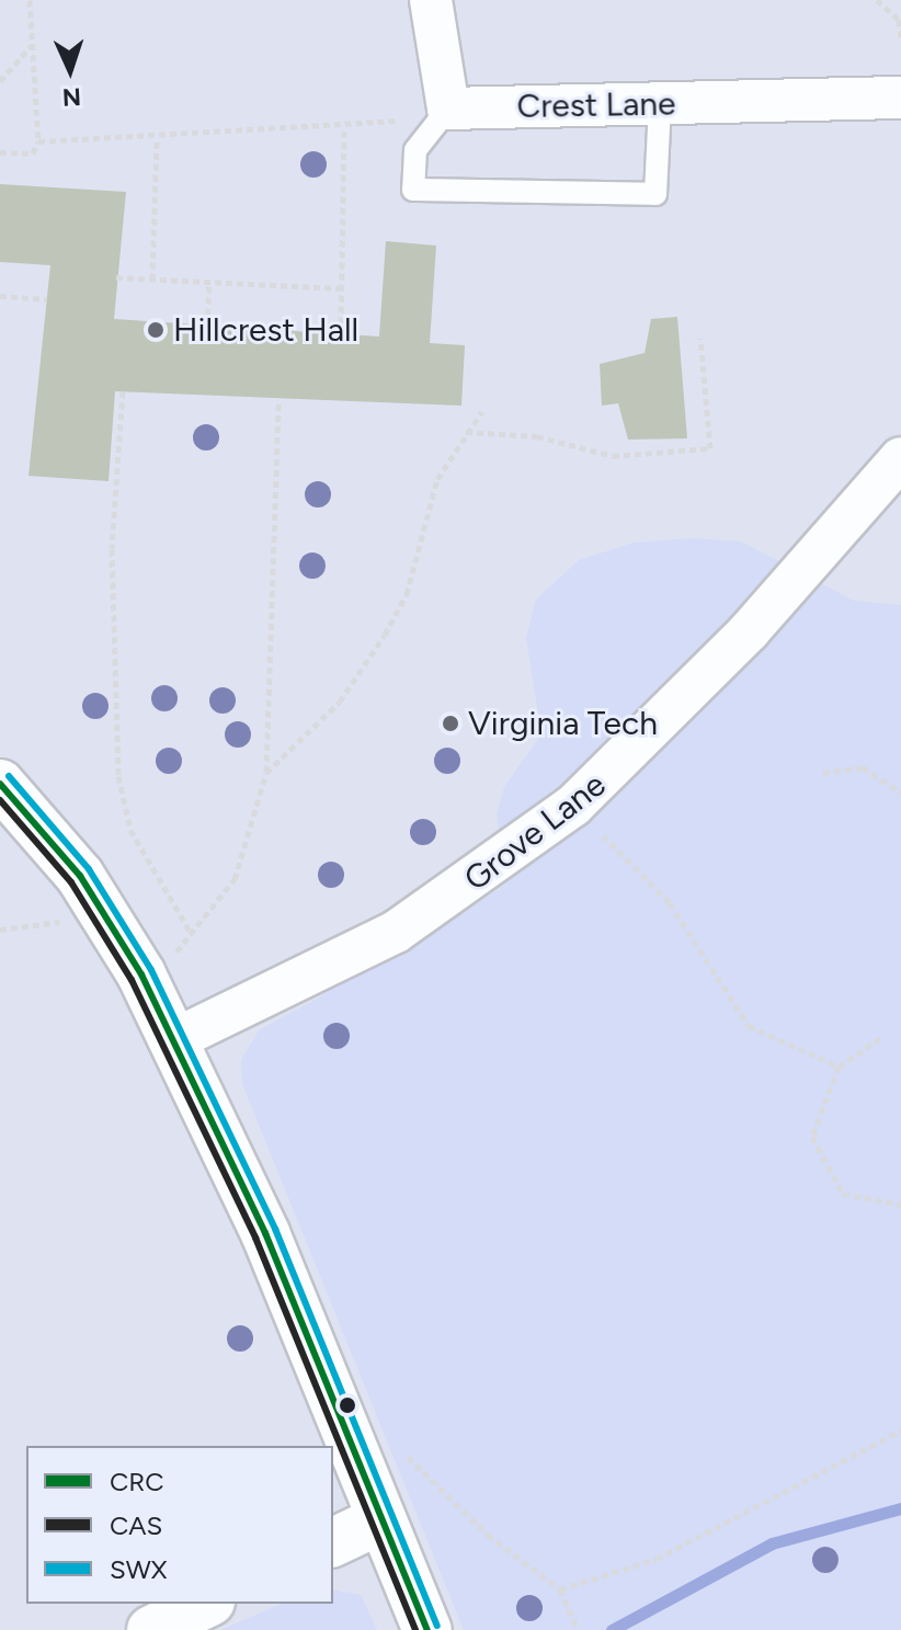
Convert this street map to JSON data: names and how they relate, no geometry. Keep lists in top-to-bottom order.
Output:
{
  "streets": {
    "street": ["Crest Lane", "Grove Lane"]
  },
  "places": ["Hillcrest Hall", "Virginia Tech"],
  "lines": ["transit line SWX", "transit line CRC", "transit line CAS"],
  "legend": ["CRC", "CAS", "SWX"],
  "north": "bottom"
}
